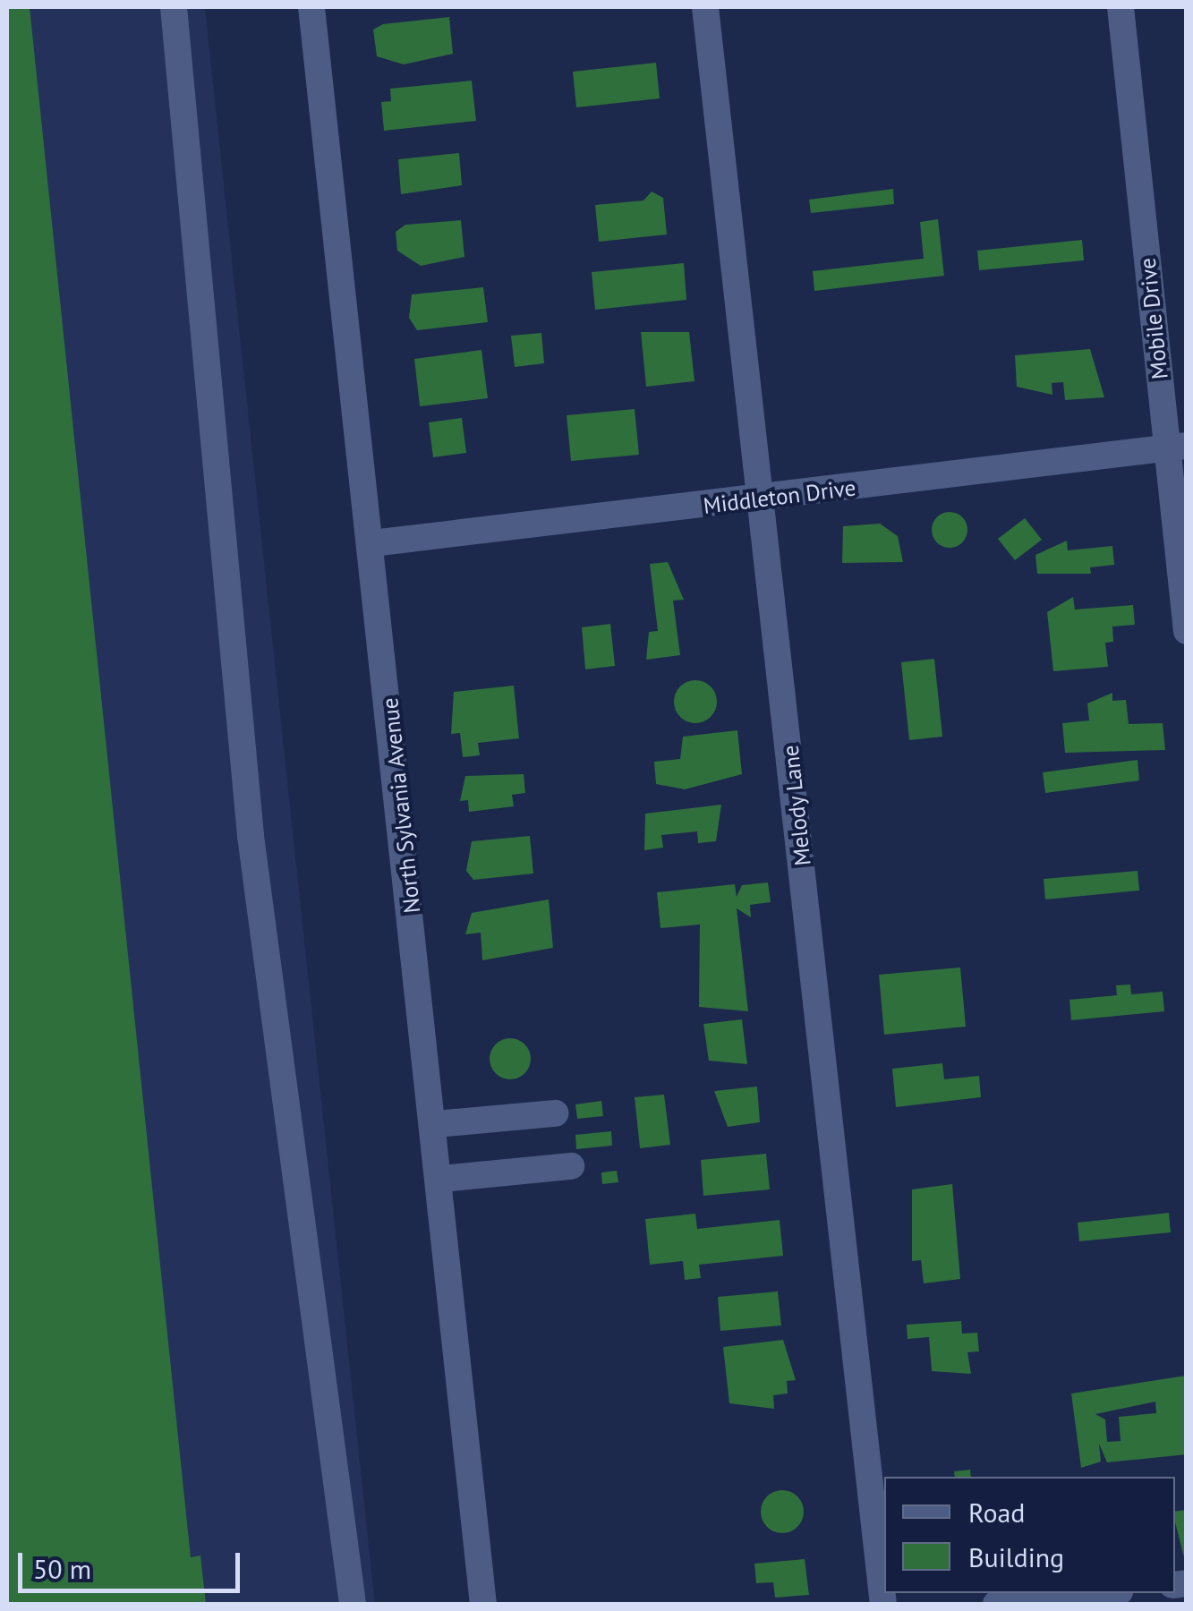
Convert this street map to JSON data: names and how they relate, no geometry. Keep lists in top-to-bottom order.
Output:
{
  "streets": {
    "street": [
      "Mobile Drive",
      "Middleton Drive",
      "North Sylvania Avenue",
      "Melody Lane"
    ]
  },
  "crossings": [
    ["Mobile Drive", "Middleton Drive"],
    ["Middleton Drive", "North Sylvania Avenue"],
    ["Middleton Drive", "Melody Lane"]
  ],
  "legend": ["Road", "Building"],
  "scale_bar": "50 m"
}
